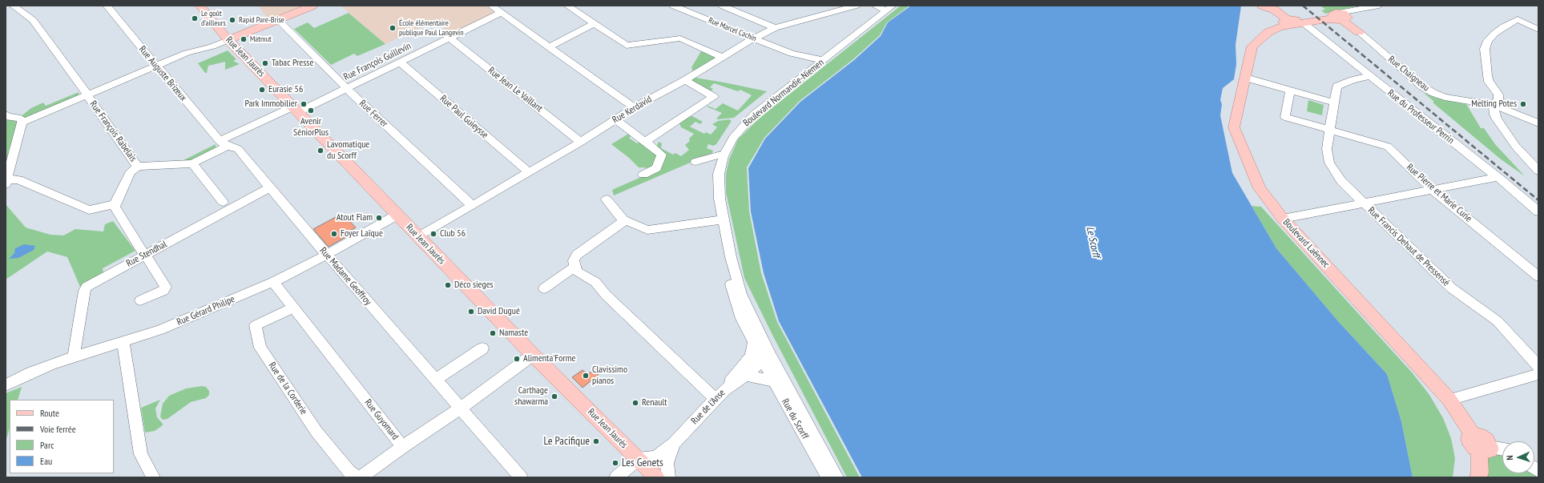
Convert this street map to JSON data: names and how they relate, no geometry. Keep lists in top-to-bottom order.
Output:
{
  "streets": {
    "main road": ["Rue Jean Jaurès", "Rue Chaigneau", "Boulevard Laënnec"],
    "street": [
      "Rue Marcel Cachin",
      "Rue François Guillevin",
      "Rue Auguste Brizeux",
      "Rue Jean Le Vaillant",
      "Boulevard Normandie-Niemen",
      "Rue Kerdavid",
      "Rue Ferrer",
      "Rue Paul Guieysse",
      "Rue du Professeur Perrin",
      "Rue François Rabelais",
      "Rue Pierre et Marie Curie",
      "Rue Francis Dehaut de Pressensé",
      "Rue Stendhal",
      "Rue Madame Geoffroy",
      "Rue Gérard Philipe",
      "Rue de la Corderie",
      "Rue de l'Anse",
      "Rue du Scorff",
      "Rue Guyomard"
    ]
  },
  "crossings": [
    ["Rue Marcel Cachin", "Boulevard Normandie-Niemen"],
    ["Rue Marcel Cachin", "Rue Kerdavid"],
    ["Rue Jean Jaurès", "Rue François Guillevin"],
    ["Rue Jean Jaurès", "Rue Kerdavid"],
    ["Rue Jean Jaurès", "Rue Gérard Philipe"],
    ["Rue Jean Jaurès", "Rue de l'Anse"],
    ["Rue Jean Jaurès", "Rue Guyomard"],
    ["Rue François Guillevin", "Rue Jean Le Vaillant"],
    ["Rue François Guillevin", "Rue Ferrer"],
    ["Rue François Guillevin", "Rue Paul Guieysse"],
    ["Rue Auguste Brizeux", "Rue François Rabelais"],
    ["Rue Auguste Brizeux", "Rue Madame Geoffroy"],
    ["Rue Chaigneau", "Boulevard Laënnec"],
    ["Rue Jean Le Vaillant", "Rue Kerdavid"],
    ["Boulevard Normandie-Niemen", "Rue de l'Anse"],
    ["Boulevard Normandie-Niemen", "Rue du Scorff"],
    ["Rue Kerdavid", "Rue Ferrer"],
    ["Rue Kerdavid", "Rue Paul Guieysse"],
    ["Rue du Professeur Perrin", "Boulevard Laënnec"],
    ["Rue du Professeur Perrin", "Rue Francis Dehaut de Pressensé"],
    ["Rue François Rabelais", "Rue Madame Geoffroy"],
    ["Rue Pierre et Marie Curie", "Rue Francis Dehaut de Pressensé"],
    ["Rue Stendhal", "Rue Madame Geoffroy"],
    ["Rue Stendhal", "Rue Gérard Philipe"],
    ["Rue Madame Geoffroy", "Rue Gérard Philipe"],
    ["Rue Madame Geoffroy", "Rue Guyomard"],
    ["Rue Gérard Philipe", "Rue Guyomard"],
    ["Rue de la Corderie", "Rue Guyomard"],
    ["Rue de l'Anse", "Rue du Scorff"]
  ],
  "water": ["Le Scorff"],
  "places": [
    "Le goût d’ailleurs",
    "Rapid Pare-Brise",
    "École élémentaire publique Paul Langevin",
    "Matmut",
    "Tabac Presse",
    "Eurasie 56",
    "Park Immobilier",
    "Melting Potes",
    "Avenir SéniorPlus",
    "Lavomatique du Scorff",
    "Atout Flam",
    "Foyer Laïque",
    "Club 56",
    "Déco sieges",
    "David Dugué",
    "Namaste",
    "Alimenta'Forme",
    "Clavissimo pianos",
    "Carthage shawarma",
    "Renault",
    "Le Pacifique",
    "Les Genets"
  ],
  "legend": [
    "Route",
    "Voie ferrée",
    "Parc",
    "Eau"
  ],
  "north": "left"
}
